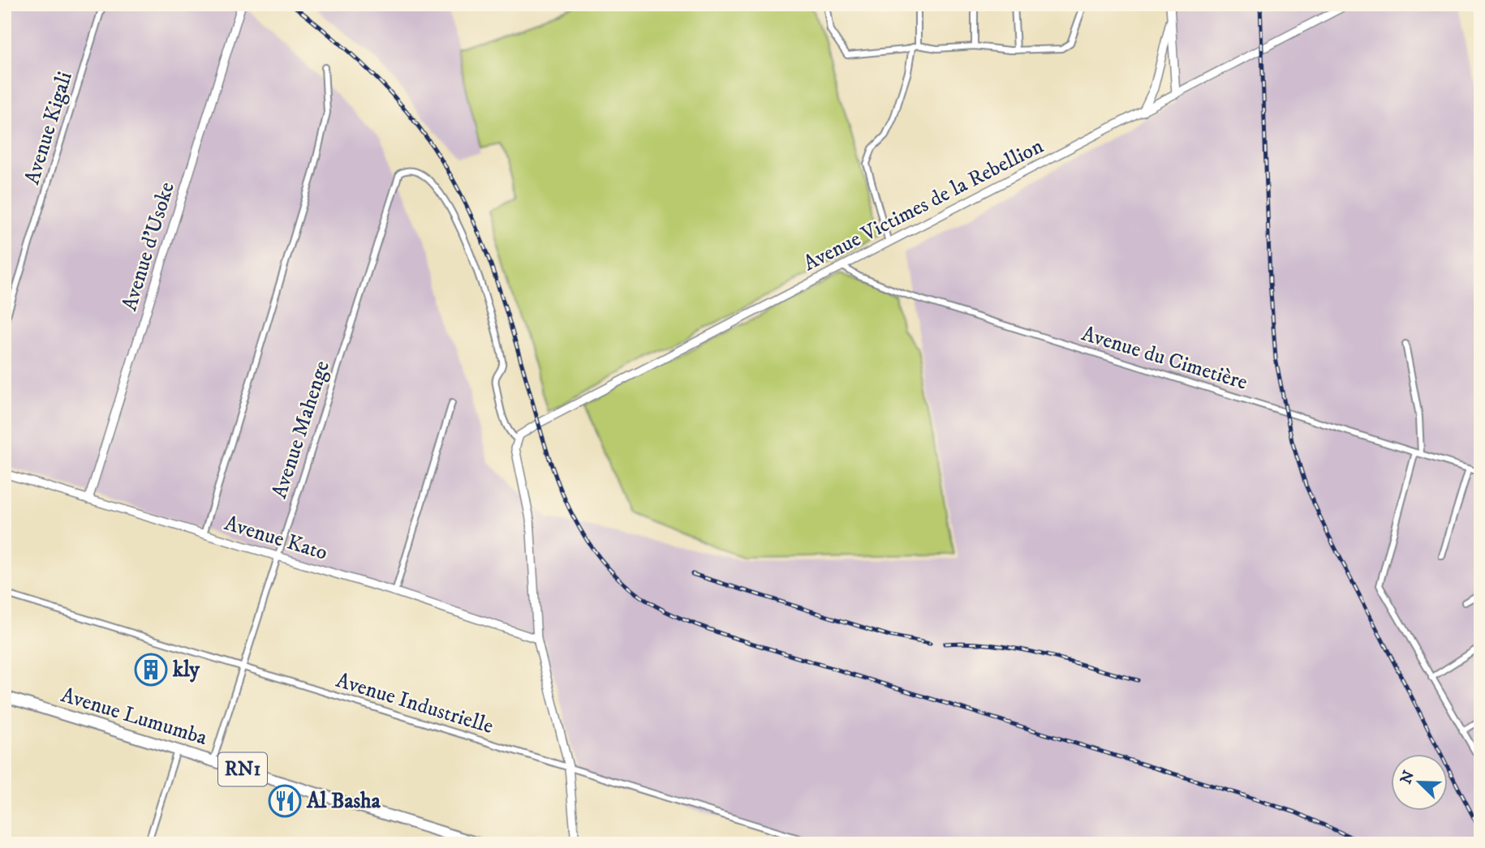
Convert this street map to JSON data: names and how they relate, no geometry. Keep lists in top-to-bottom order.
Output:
{
  "streets": {
    "highway": ["Avenue Lumumba", "RN1"],
    "street": [
      "Avenue Kigali",
      "Avenue Victimes de la Rebellion",
      "Avenue d'Usoke",
      "Avenue du Cimetière",
      "Avenue Mahenge",
      "Avenue Kato",
      "Avenue Industrielle"
    ]
  },
  "crossings": [
    ["Avenue Victimes de la Rebellion", "Avenue du Cimetière"],
    ["Avenue Victimes de la Rebellion", "Avenue Mahenge"],
    ["Avenue d'Usoke", "Avenue Kato"],
    ["Avenue Mahenge", "Avenue Kato"],
    ["Avenue Mahenge", "Avenue Industrielle"],
    ["Avenue Mahenge", "Avenue Lumumba"]
  ],
  "places": {
    "building": ["kly"],
    "restaurant": ["Al Basha"]
  },
  "north": "top left"
}
